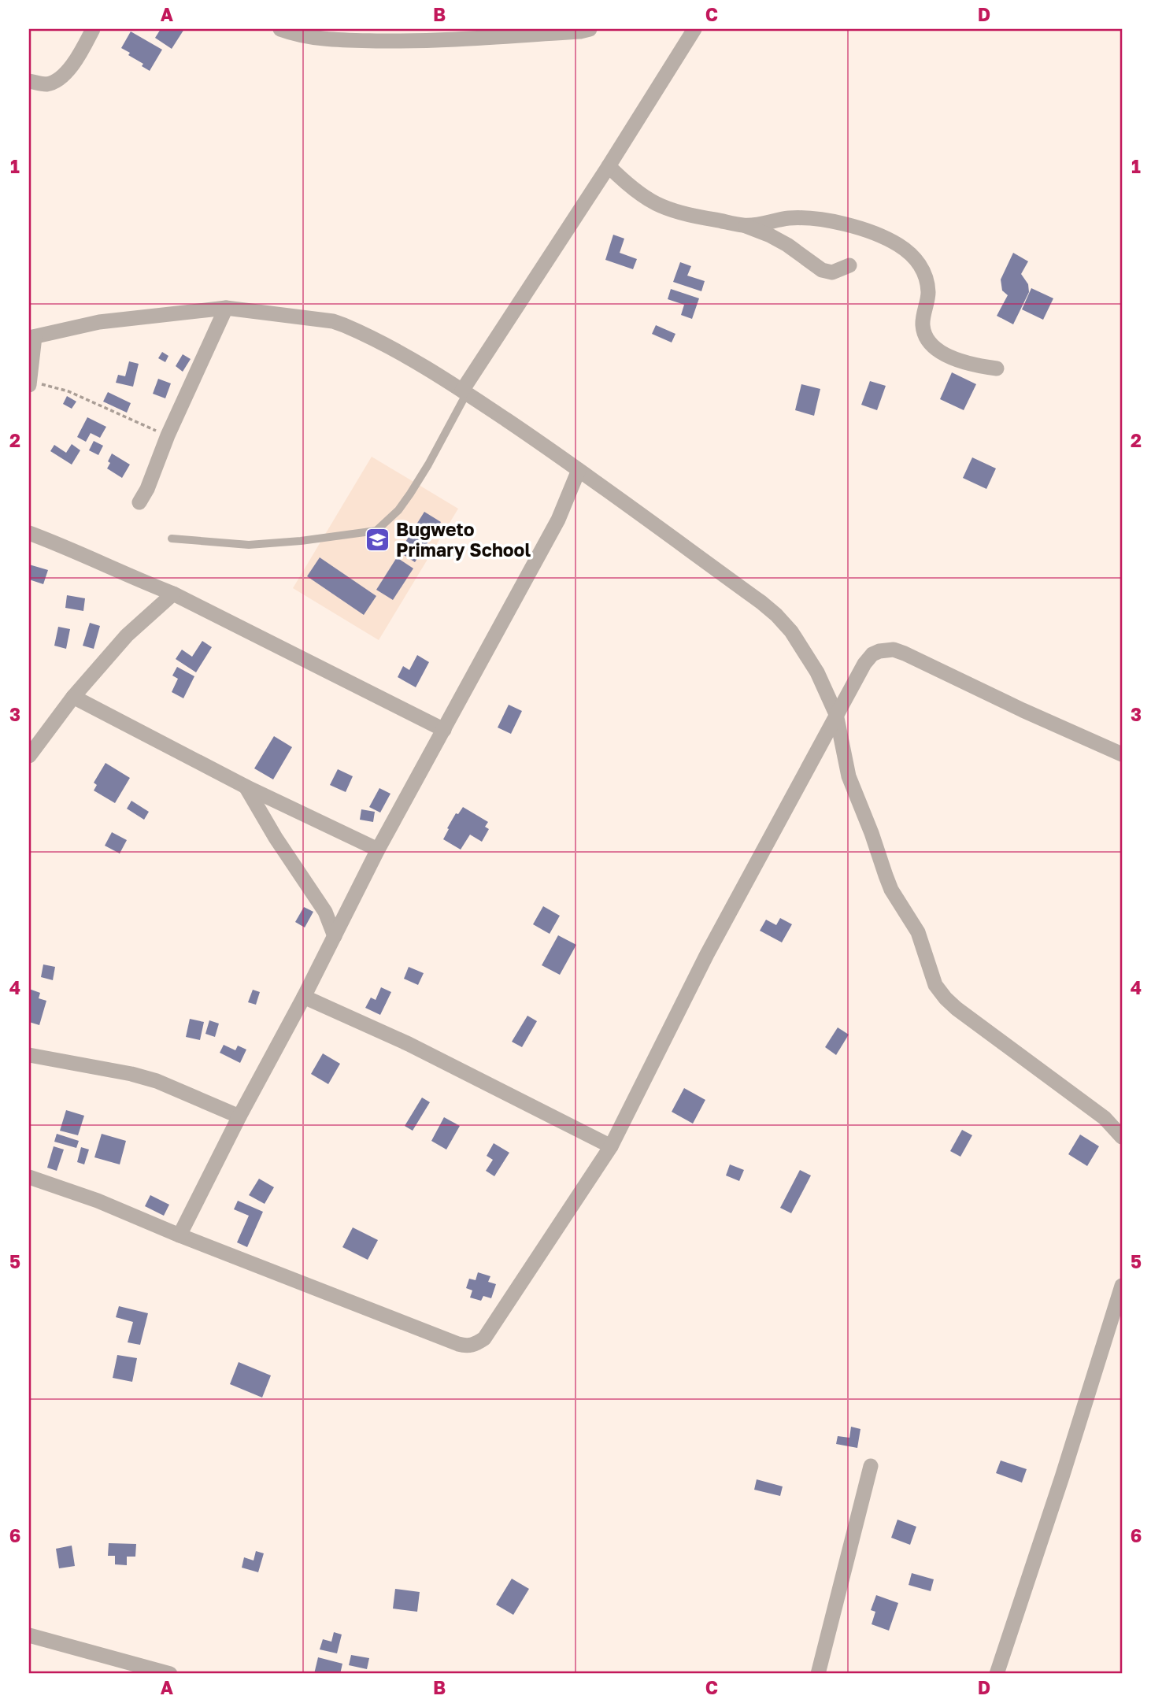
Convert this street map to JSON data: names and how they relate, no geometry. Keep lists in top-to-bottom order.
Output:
{
  "places": {
    "school or university": ["Bugweto Primary School"]
  },
  "grid": {
    "columns": [
      "A",
      "B",
      "C",
      "D"
    ],
    "rows": [
      "1",
      "2",
      "3",
      "4",
      "5",
      "6"
    ]
  }
}
